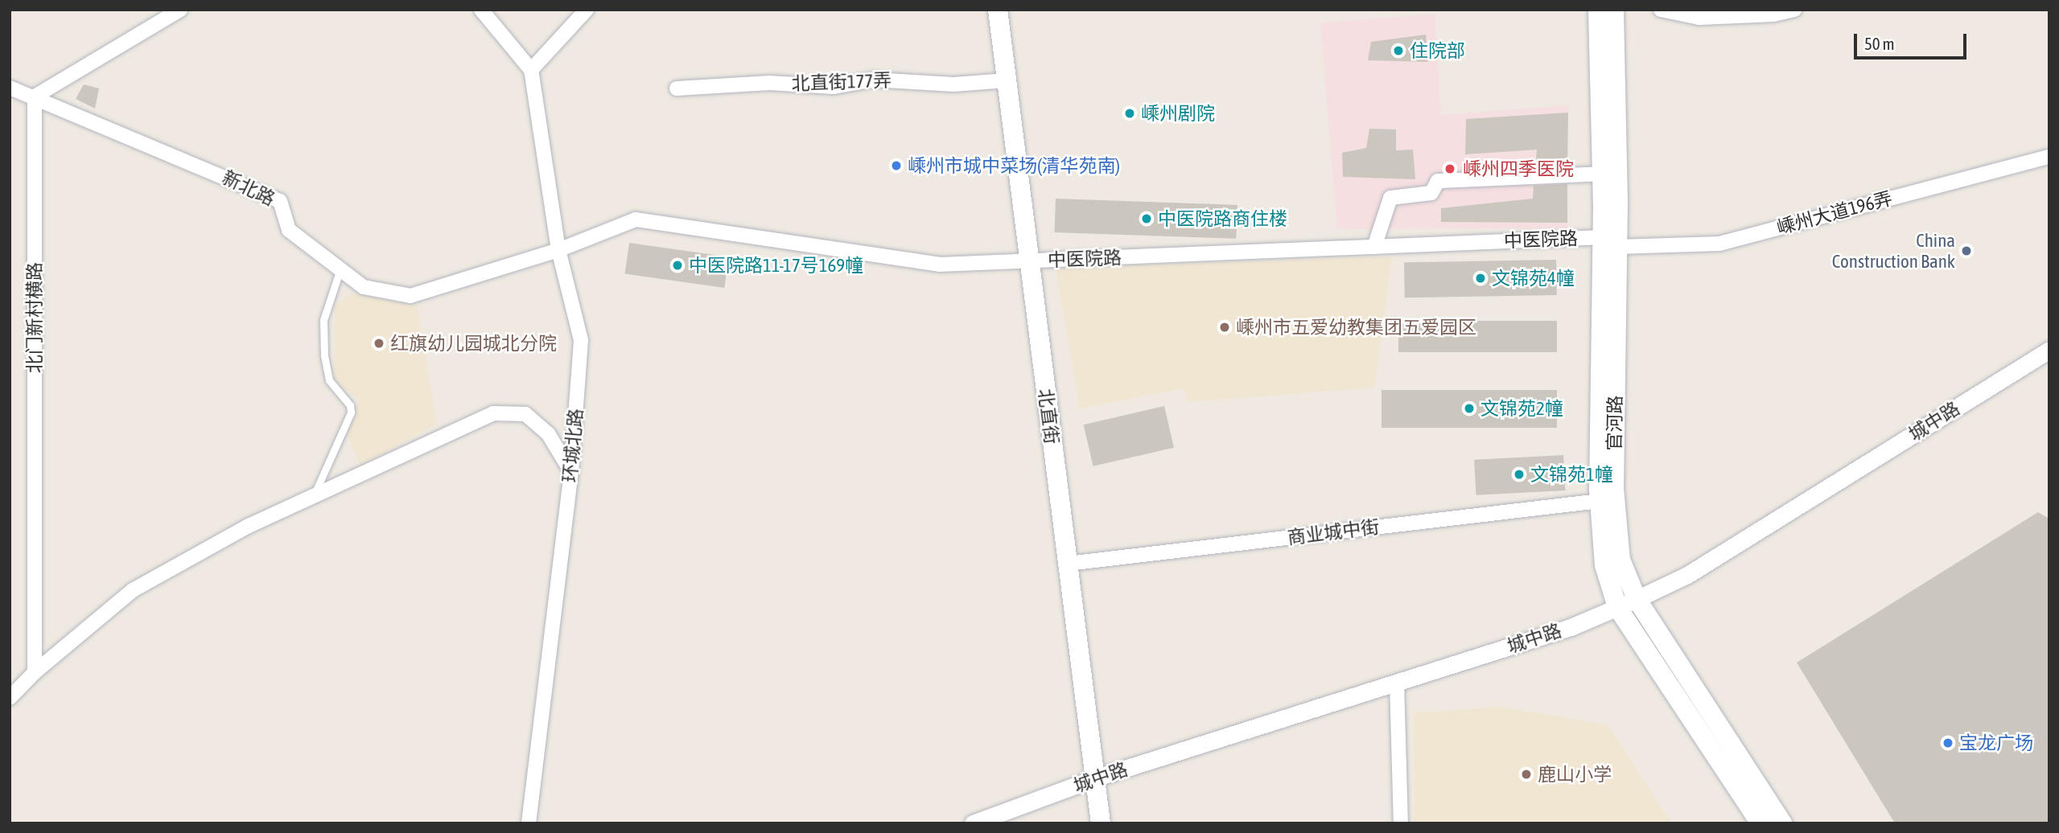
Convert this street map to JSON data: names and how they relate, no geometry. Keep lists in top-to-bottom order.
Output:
{
  "streets": {
    "main road": ["北直街", "官河路"],
    "street": [
      "北直街177弄",
      "新北路",
      "嵊州大道196弄",
      "中医院路",
      "北门新村横路",
      "城中路",
      "环城北路",
      "商业城中街"
    ]
  },
  "crossings": [
    ["北直街177弄", "北直街"],
    ["新北路", "中医院路"],
    ["新北路", "北门新村横路"],
    ["新北路", "环城北路"],
    ["嵊州大道196弄", "中医院路"],
    ["嵊州大道196弄", "官河路"],
    ["中医院路", "北直街"],
    ["中医院路", "官河路"],
    ["中医院路", "环城北路"],
    ["北直街", "城中路"],
    ["北直街", "商业城中街"],
    ["城中路", "官河路"],
    ["官河路", "商业城中街"]
  ],
  "places": [
    "住院部",
    "嵊州剧院",
    "嵊州市城中菜场(清华苑南)",
    "嵊州四季医院",
    "中医院路商住楼",
    "China Construction Bank",
    "中医院路11-17号169幢",
    "文锦苑4幢",
    "嵊州市五爱幼教集团五爱园区",
    "红旗幼儿园城北分院",
    "文锦苑2幢",
    "文锦苑1幢",
    "宝龙广场",
    "鹿山小学"
  ],
  "scale_bar": "50 m"
}
